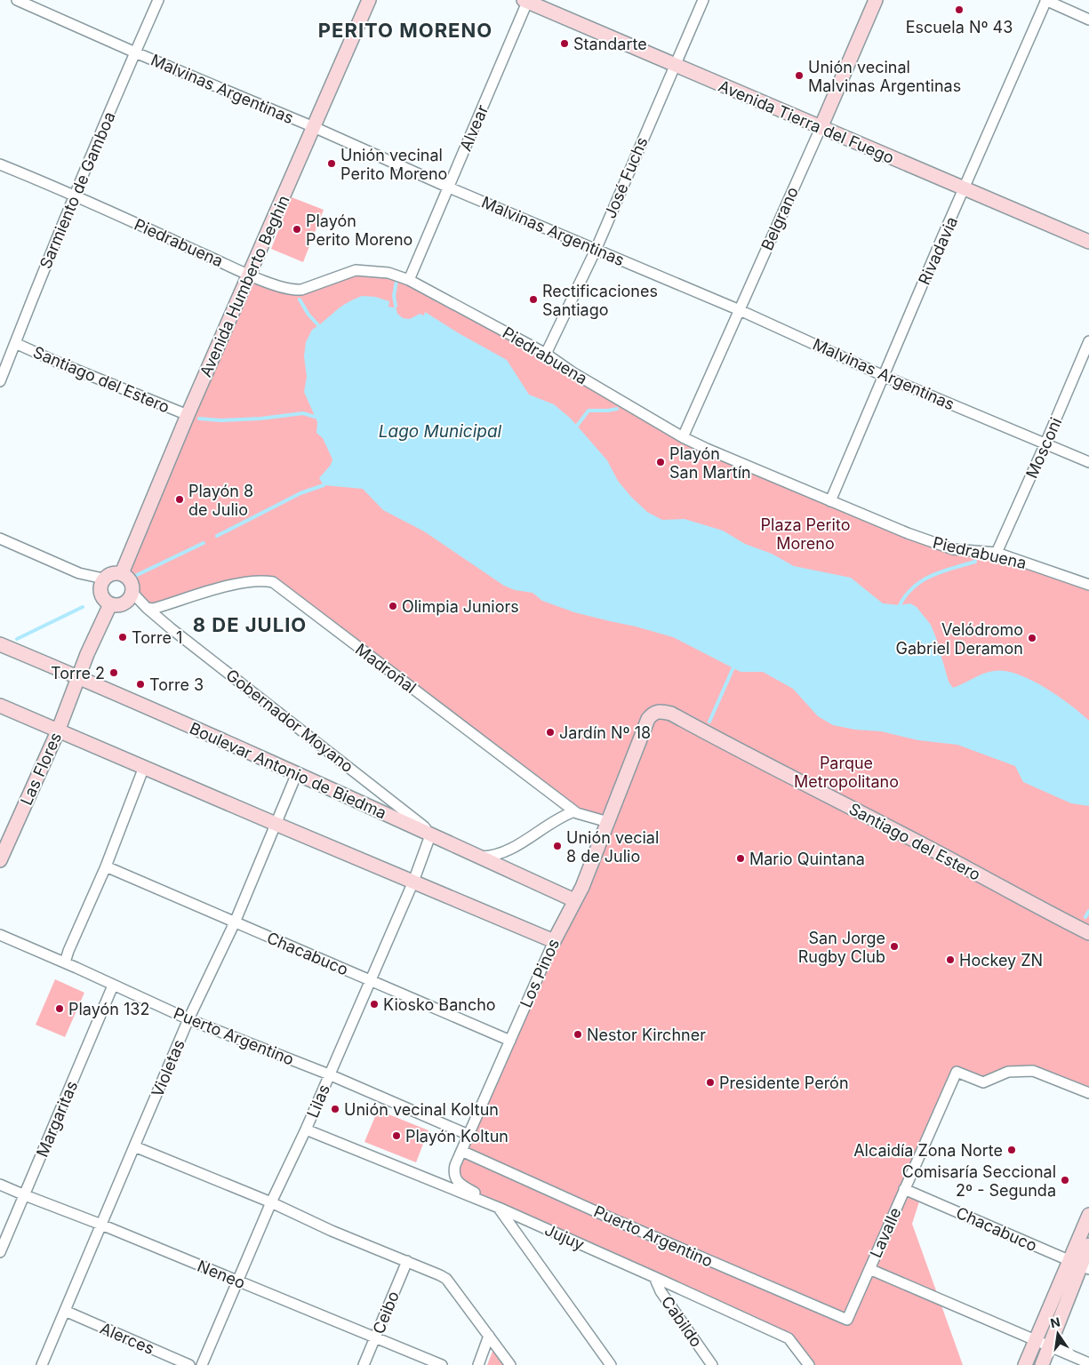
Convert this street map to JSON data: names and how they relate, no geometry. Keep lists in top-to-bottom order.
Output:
{
  "streets": {
    "street": [
      "Malvinas Argentinas",
      "Avenida Tierra del Fuego",
      "Alvear",
      "José Fuchs",
      "Sarmiento de Gamboa",
      "Belgrano",
      "Piedrabuena",
      "Rivadavia",
      "Avenida Humberto Beghin",
      "Santiago del Estero",
      "Mosconi",
      "Madroñal",
      "Gobernador Moyano",
      "Las Flores",
      "Boulevar Antonio de Biedma",
      "Chacabuco",
      "Los Pinos",
      "Puerto Argentino",
      "Violetas",
      "Lilas",
      "Margaritas",
      "Lavalle",
      "Jujuy",
      "Neneo",
      "Ceibo",
      "Cabildo",
      "Alerces"
    ]
  },
  "crossings": [
    ["Malvinas Argentinas", "Alvear"],
    ["Malvinas Argentinas", "José Fuchs"],
    ["Malvinas Argentinas", "Sarmiento de Gamboa"],
    ["Malvinas Argentinas", "Belgrano"],
    ["Malvinas Argentinas", "Rivadavia"],
    ["Malvinas Argentinas", "Avenida Humberto Beghin"],
    ["Malvinas Argentinas", "Mosconi"],
    ["Avenida Tierra del Fuego", "Alvear"],
    ["Avenida Tierra del Fuego", "José Fuchs"],
    ["Avenida Tierra del Fuego", "Belgrano"],
    ["Avenida Tierra del Fuego", "Rivadavia"],
    ["Alvear", "Piedrabuena"],
    ["José Fuchs", "Piedrabuena"],
    ["Sarmiento de Gamboa", "Piedrabuena"],
    ["Sarmiento de Gamboa", "Santiago del Estero"],
    ["Belgrano", "Piedrabuena"],
    ["Piedrabuena", "Rivadavia"],
    ["Piedrabuena", "Avenida Humberto Beghin"],
    ["Piedrabuena", "Mosconi"],
    ["Avenida Humberto Beghin", "Santiago del Estero"],
    ["Avenida Humberto Beghin", "Gobernador Moyano"],
    ["Santiago del Estero", "Los Pinos"],
    ["Madroñal", "Gobernador Moyano"],
    ["Madroñal", "Los Pinos"],
    ["Gobernador Moyano", "Boulevar Antonio de Biedma"],
    ["Gobernador Moyano", "Lilas"],
    ["Las Flores", "Boulevar Antonio de Biedma"],
    ["Boulevar Antonio de Biedma", "Los Pinos"],
    ["Boulevar Antonio de Biedma", "Violetas"],
    ["Boulevar Antonio de Biedma", "Lilas"],
    ["Chacabuco", "Los Pinos"],
    ["Chacabuco", "Violetas"],
    ["Chacabuco", "Lilas"],
    ["Chacabuco", "Lavalle"],
    ["Los Pinos", "Puerto Argentino"],
    ["Los Pinos", "Jujuy"],
    ["Puerto Argentino", "Violetas"],
    ["Puerto Argentino", "Lilas"],
    ["Puerto Argentino", "Margaritas"],
    ["Puerto Argentino", "Lavalle"],
    ["Violetas", "Neneo"],
    ["Violetas", "Alerces"],
    ["Lilas", "Jujuy"],
    ["Lilas", "Neneo"],
    ["Margaritas", "Neneo"],
    ["Jujuy", "Cabildo"],
    ["Neneo", "Ceibo"]
  ],
  "districts": ["PERITO MORENO", "8 DE JULIO"],
  "water": ["Lago Municipal"],
  "parks": ["Plaza Perito Moreno", "Parque Metropolitano"],
  "places": [
    "Escuela Nº 43",
    "Standarte",
    "Unión vecinal Malvinas Argentinas",
    "Unión vecinal Perito Moreno",
    "Playón Perito Moreno",
    "Rectificaciones Santiago",
    "Playón San Martín",
    "Playón 8 de Julio",
    "Olimpia Juniors",
    "Torre 1",
    "Velódromo Gabriel Deramon",
    "Torre 2",
    "Torre 3",
    "Jardín Nº 18",
    "Unión vecial 8 de Julio",
    "Mario Quintana",
    "San Jorge Rugby Club",
    "Hockey ZN",
    "Kiosko Bancho",
    "Playón 132",
    "Nestor Kirchner",
    "Presidente Perón",
    "Unión vecinal Koltun",
    "Playón Koltun",
    "Alcaidía Zona Norte",
    "Comisaría Seccional 2º - Segunda"
  ],
  "north": "top"
}
